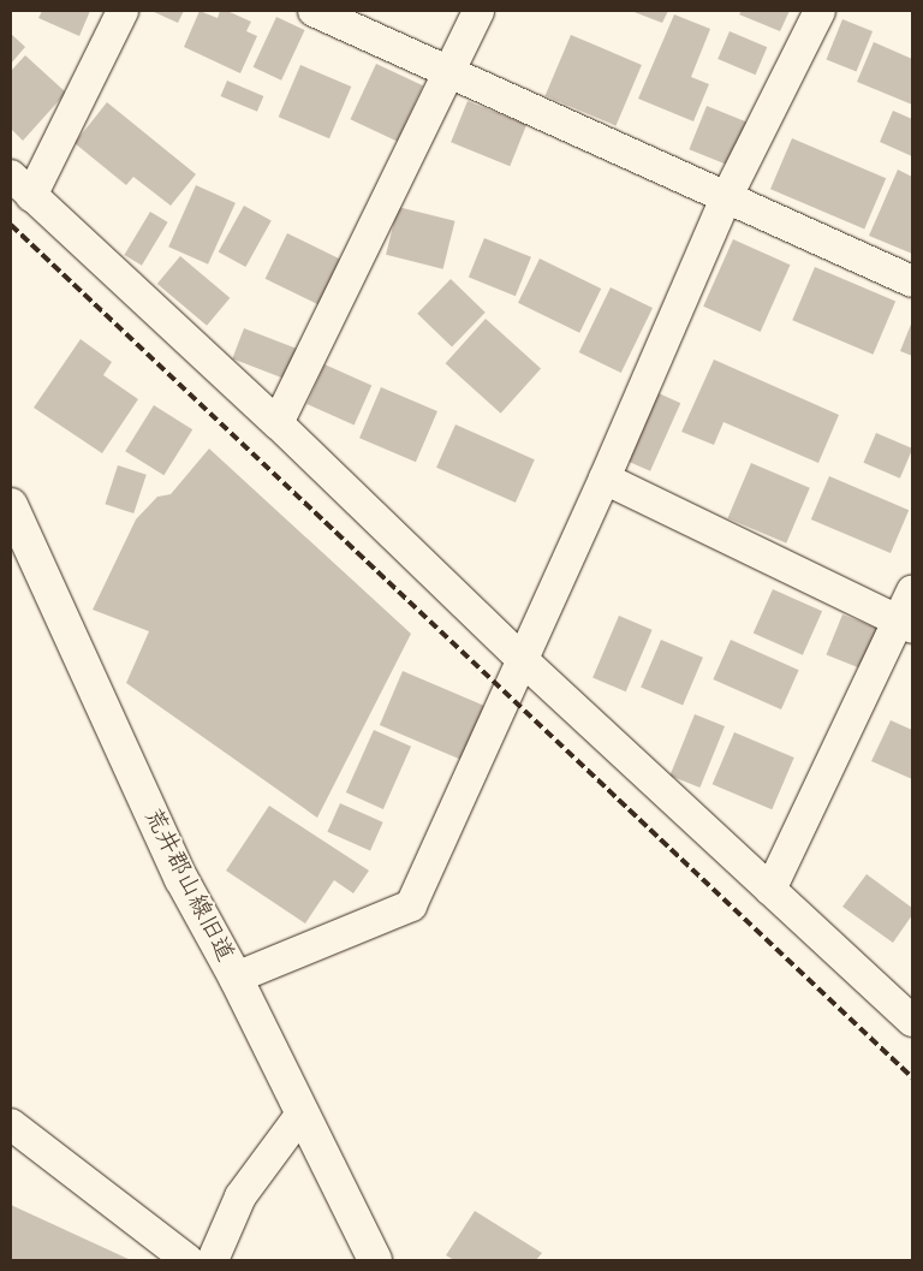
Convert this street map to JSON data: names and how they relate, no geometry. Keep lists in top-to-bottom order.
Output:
{
  "streets": {
    "street": ["荒井郡山線旧道"]
  }
}
